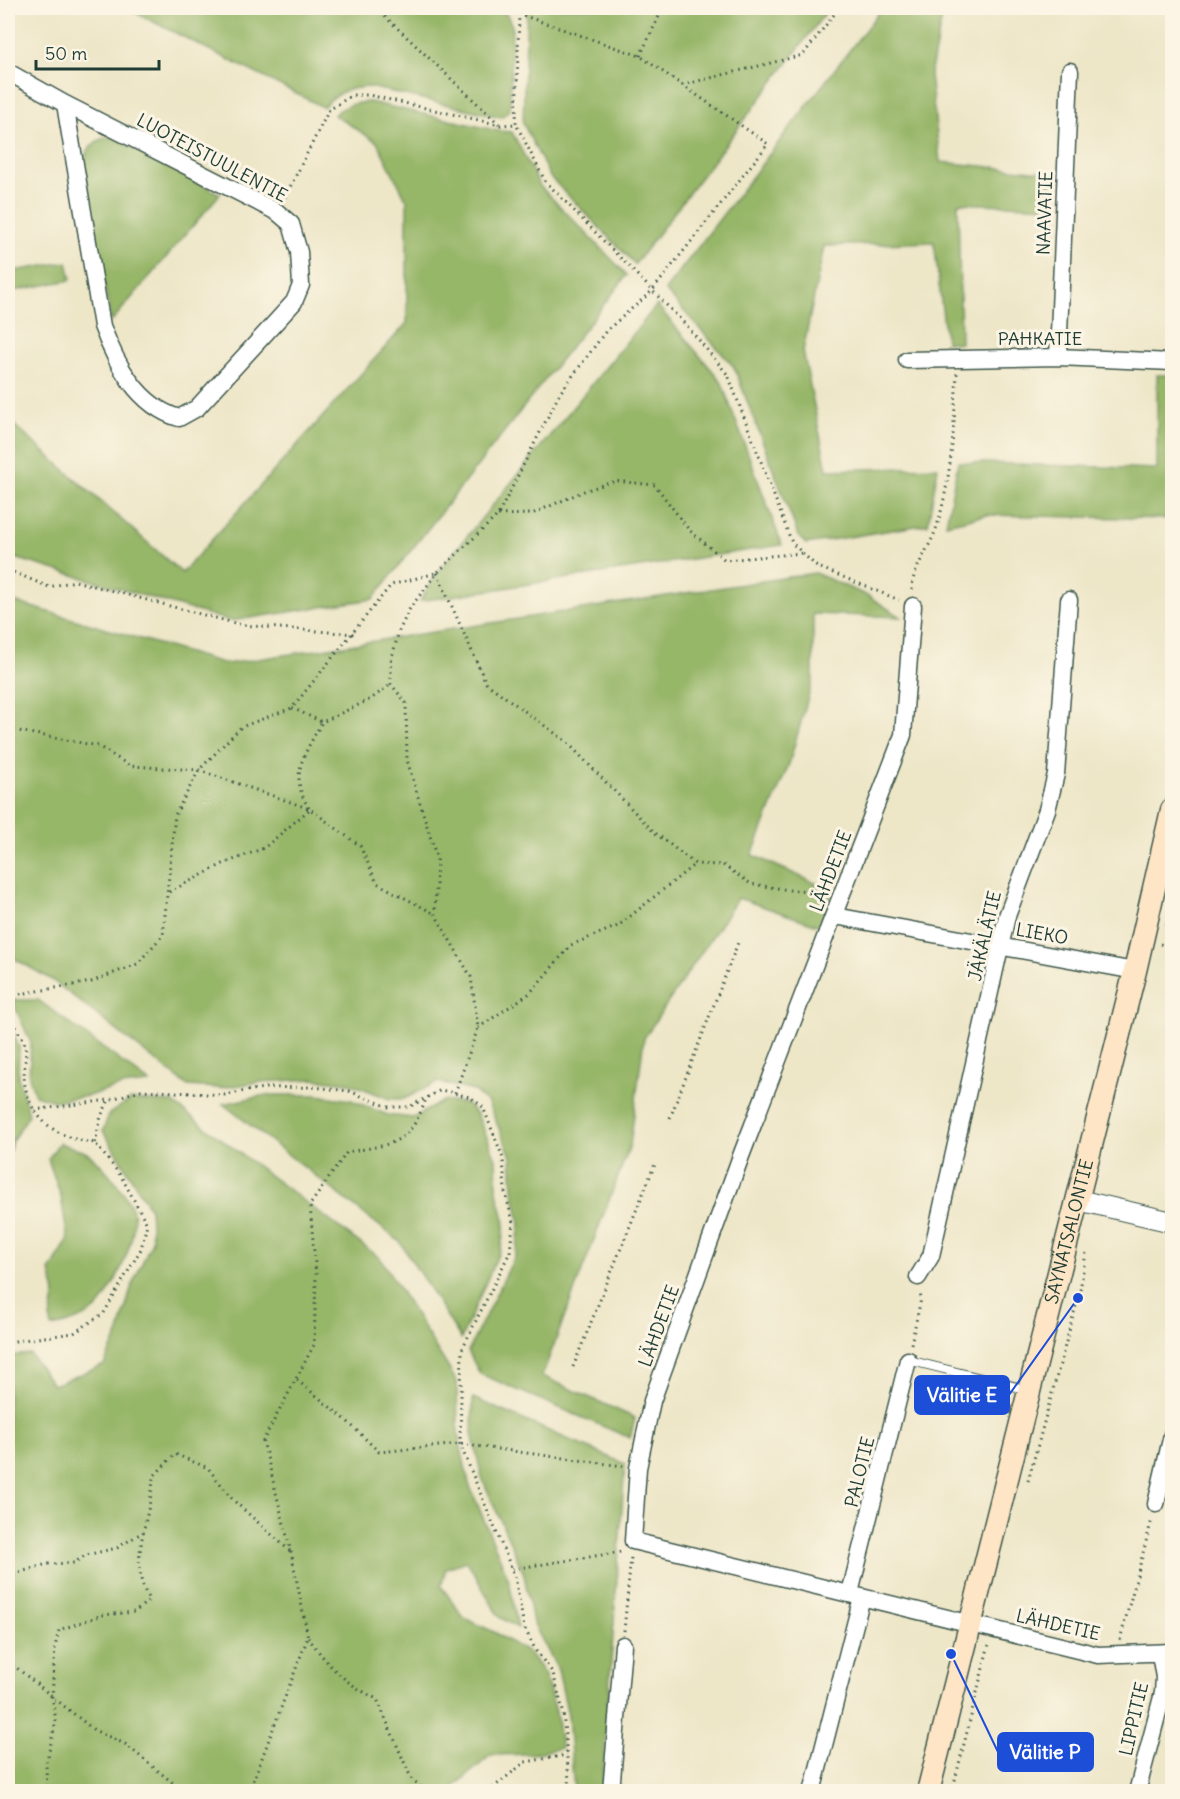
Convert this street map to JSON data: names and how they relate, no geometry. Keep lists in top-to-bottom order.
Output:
{
  "streets": {
    "main road": ["SÄYNÄTSALONTIE"],
    "street": [
      "LUOTEISTUULENTIE",
      "NAAVATIE",
      "PAHKATIE",
      "LÄHDETIE",
      "LIEKO",
      "JÄKÄLÄTIE",
      "PALOTIE",
      "LIPPITIE"
    ]
  },
  "crossings": [
    ["NAAVATIE", "PAHKATIE"],
    ["LÄHDETIE", "LIEKO"],
    ["LÄHDETIE", "SÄYNÄTSALONTIE"],
    ["LÄHDETIE", "PALOTIE"],
    ["LÄHDETIE", "LIPPITIE"],
    ["LIEKO", "JÄKÄLÄTIE"],
    ["LIEKO", "SÄYNÄTSALONTIE"]
  ],
  "places": ["Välitie E", "Välitie P"],
  "scale_bar": "50 m"
}
